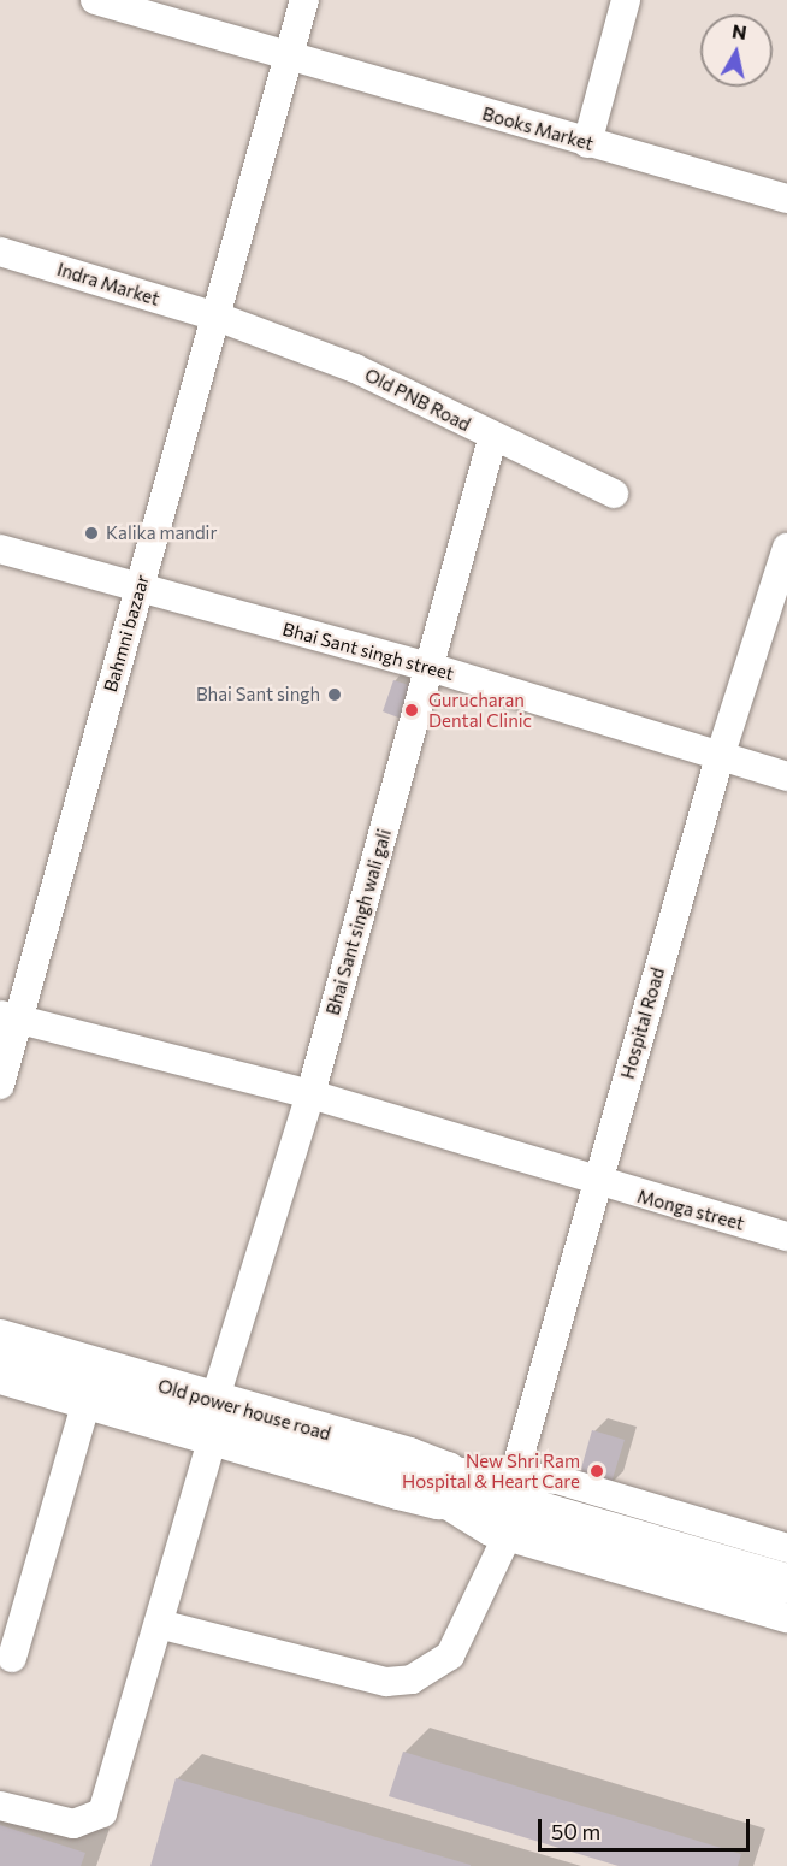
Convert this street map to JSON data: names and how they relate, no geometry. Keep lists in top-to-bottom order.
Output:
{
  "streets": {
    "highway": ["Old power house road"],
    "street": [
      "Books Market",
      "Indra Market",
      "Old PNB Road",
      "Bahmni bazaar",
      "Bhai Sant singh street",
      "Bhai Sant singh wali gali",
      "Hospital Road",
      "Monga street"
    ]
  },
  "crossings": [
    ["Books Market", "Bahmni bazaar"],
    ["Indra Market", "Old PNB Road"],
    ["Indra Market", "Bahmni bazaar"],
    ["Old PNB Road", "Bahmni bazaar"],
    ["Old PNB Road", "Bhai Sant singh wali gali"],
    ["Bahmni bazaar", "Bhai Sant singh street"],
    ["Bahmni bazaar", "Monga street"],
    ["Bhai Sant singh street", "Bhai Sant singh wali gali"],
    ["Bhai Sant singh street", "Hospital Road"],
    ["Bhai Sant singh wali gali", "Hospital Road"],
    ["Bhai Sant singh wali gali", "Monga street"],
    ["Bhai Sant singh wali gali", "Old power house road"],
    ["Hospital Road", "Monga street"],
    ["Hospital Road", "Old power house road"]
  ],
  "places": [
    "Kalika mandir",
    "Bhai Sant singh",
    "Gurucharan Dental Clinic",
    "New Shri Ram Hospital & Heart Care"
  ],
  "scale_bar": "50 m",
  "north": "top"
}
